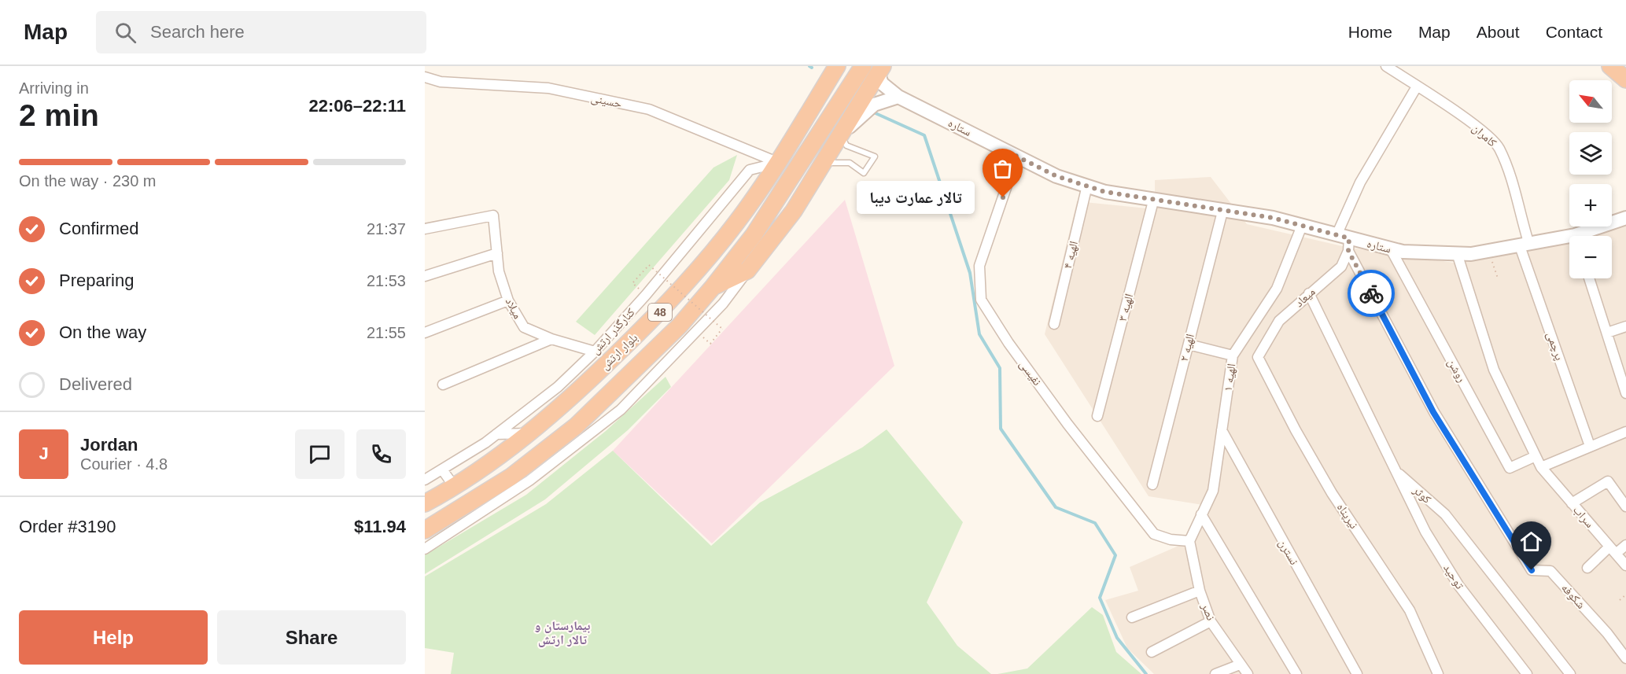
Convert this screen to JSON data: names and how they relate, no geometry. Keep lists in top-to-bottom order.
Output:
{
  "streets": {
    "highway": ["48", "بلوار ارتش"],
    "street": [
      "حسینی",
      "ستاره",
      "کامران",
      "الهیه ۴",
      "میعاد",
      "الهیه ۳",
      "میلاد",
      "کنارگذر ارتش",
      "پرچمی",
      "الهیه ۲",
      "روشن",
      "نفیسی",
      "الهیه ۱",
      "کوثر",
      "نیرپناه",
      "سراب",
      "نسترن",
      "توحید",
      "شکوفه",
      "نصر"
    ]
  },
  "crossings": [
    ["حسینی", "کنارگذر ارتش"],
    ["حسینی", "بلوار ارتش"],
    ["ستاره", "کامران"],
    ["ستاره", "الهیه ۴"],
    ["ستاره", "میعاد"],
    ["ستاره", "الهیه ۳"],
    ["ستاره", "48"],
    ["ستاره", "پرچمی"],
    ["ستاره", "الهیه ۲"],
    ["ستاره", "روشن"],
    ["ستاره", "نفیسی"],
    ["ستاره", "الهیه ۱"],
    ["ستاره", "سراب"],
    ["ستاره", "شکوفه"],
    ["کامران", "میعاد"],
    ["کامران", "پرچمی"],
    ["میعاد", "کوثر"],
    ["میعاد", "نیرپناه"],
    ["میعاد", "شکوفه"],
    ["میلاد", "کنارگذر ارتش"],
    ["48", "بلوار ارتش"],
    ["کنارگذر ارتش", "بلوار ارتش"],
    ["روشن", "سراب"],
    ["نفیسی", "الهیه ۱"],
    ["نفیسی", "نصر"],
    ["الهیه ۱", "نسترن"],
    ["الهیه ۱", "نصر"],
    ["کوثر", "توحید"]
  ],
  "districts": ["بیمارستان و تالار ارتش"],
  "places": ["تالار عمارت دیبا"],
  "north": "top left",
  "page": {
    "header": "Map",
    "search": "Search here",
    "nav": [
      "Home",
      "Map",
      "About",
      "Contact"
    ],
    "heading": ["2 min", "Arriving in", "22:06–22:11"],
    "panel": [
      "Jordan",
      "Courier · 4.8",
      "Order #3190",
      "$11.94"
    ],
    "map_buttons": ["+", "−"],
    "bar": "On the way · 230 m",
    "bubble": "تالار عمارت دیبا",
    "list": [
      ["Confirmed", "21:37"],
      ["Preparing", "21:53"],
      ["On the way", "21:55"],
      "Delivered"
    ],
    "round": "J",
    "buttons": ["Help", "Share"]
  }
}
